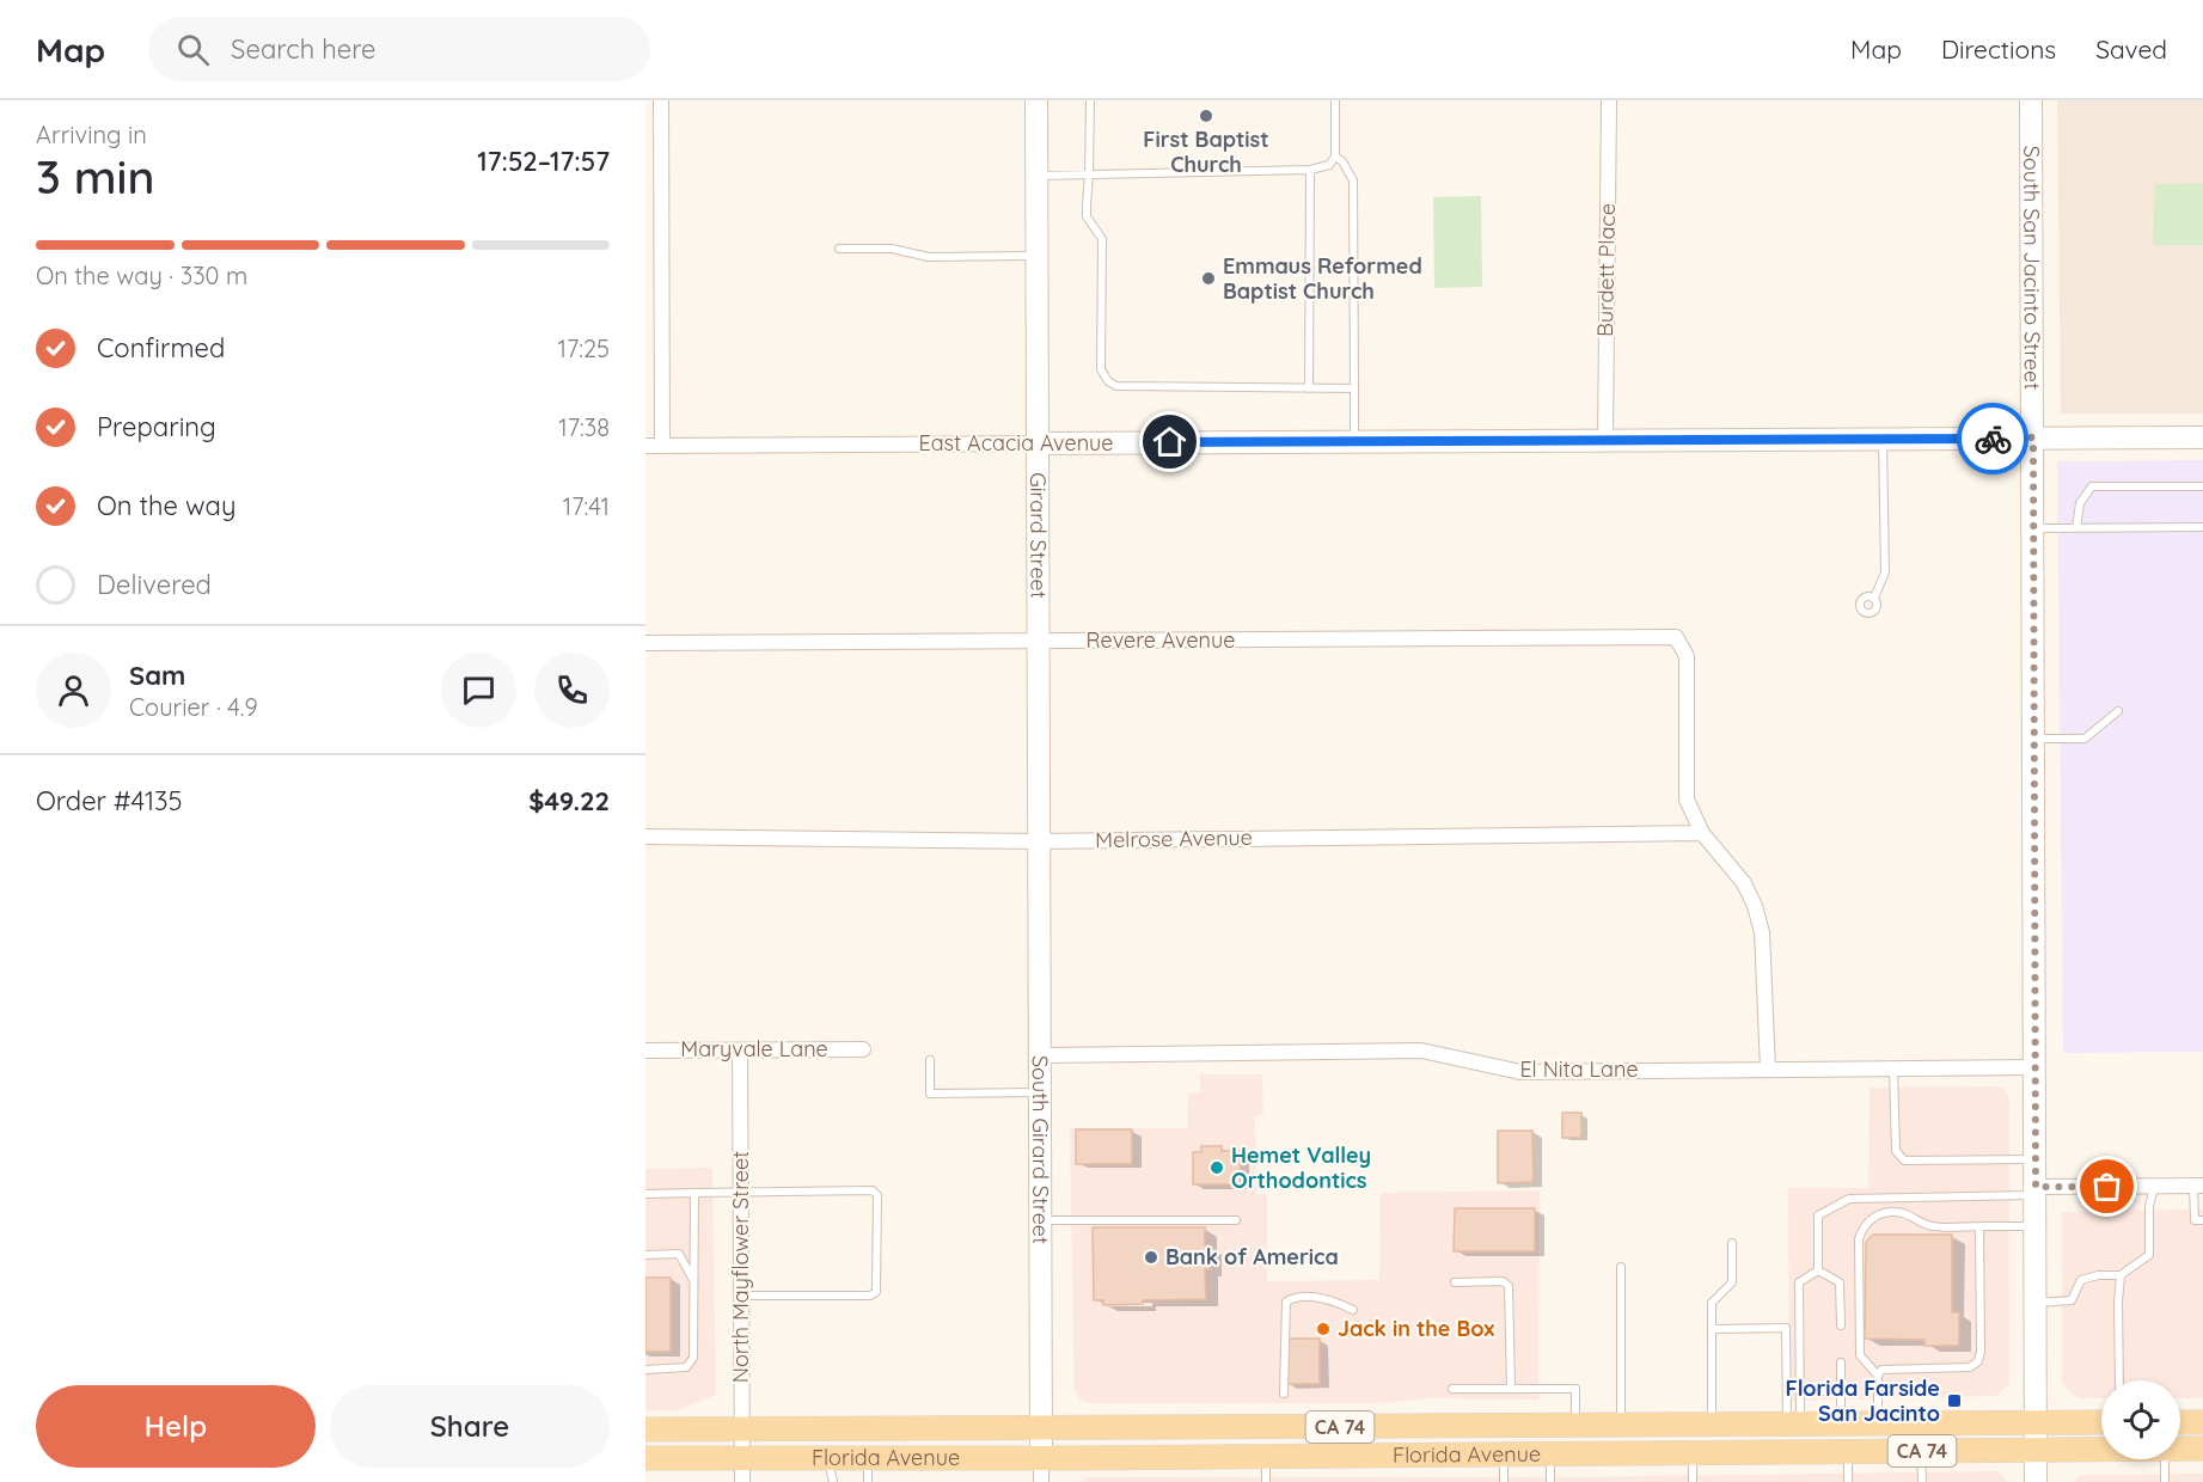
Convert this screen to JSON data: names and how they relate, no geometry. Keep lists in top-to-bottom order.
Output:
{
  "streets": {
    "main road": ["CA 74", "Florida Avenue"],
    "street": [
      "South San Jacinto Street",
      "Burdett Place",
      "East Acacia Avenue",
      "Girard Street",
      "Revere Avenue",
      "Melrose Avenue",
      "Maryvale Lane",
      "El Nita Lane",
      "South Girard Street",
      "North Mayflower Street"
    ]
  },
  "crossings": [
    ["South San Jacinto Street", "East Acacia Avenue"],
    ["South San Jacinto Street", "El Nita Lane"],
    ["South San Jacinto Street", "Florida Avenue"],
    ["Burdett Place", "East Acacia Avenue"],
    ["East Acacia Avenue", "Girard Street"],
    ["Girard Street", "Revere Avenue"],
    ["Girard Street", "Melrose Avenue"],
    ["Girard Street", "South Girard Street"],
    ["Revere Avenue", "Melrose Avenue"],
    ["Melrose Avenue", "South Girard Street"],
    ["Maryvale Lane", "North Mayflower Street"],
    ["El Nita Lane", "South Girard Street"],
    ["South Girard Street", "Florida Avenue"],
    ["North Mayflower Street", "Florida Avenue"]
  ],
  "places": {
    "other": [
      "First Baptist Church",
      "Emmaus Reformed Baptist Church",
      "Hemet Valley Orthodontics",
      "Bank of America",
      "Jack in the Box"
    ],
    "transit": ["Florida Farside San Jacinto"]
  },
  "page": {
    "header": "Map",
    "search": "Search here",
    "nav": ["Map", "Directions", "Saved"],
    "heading": ["3 min", "Arriving in", "17:52–17:57"],
    "panel": [
      "Sam",
      "Courier · 4.9",
      "Order #4135",
      "$49.22"
    ],
    "bar": "On the way · 330 m",
    "list": [
      ["Confirmed", "17:25"],
      ["Preparing", "17:38"],
      ["On the way", "17:41"],
      "Delivered"
    ],
    "buttons": ["Help", "Share"]
  }
}
